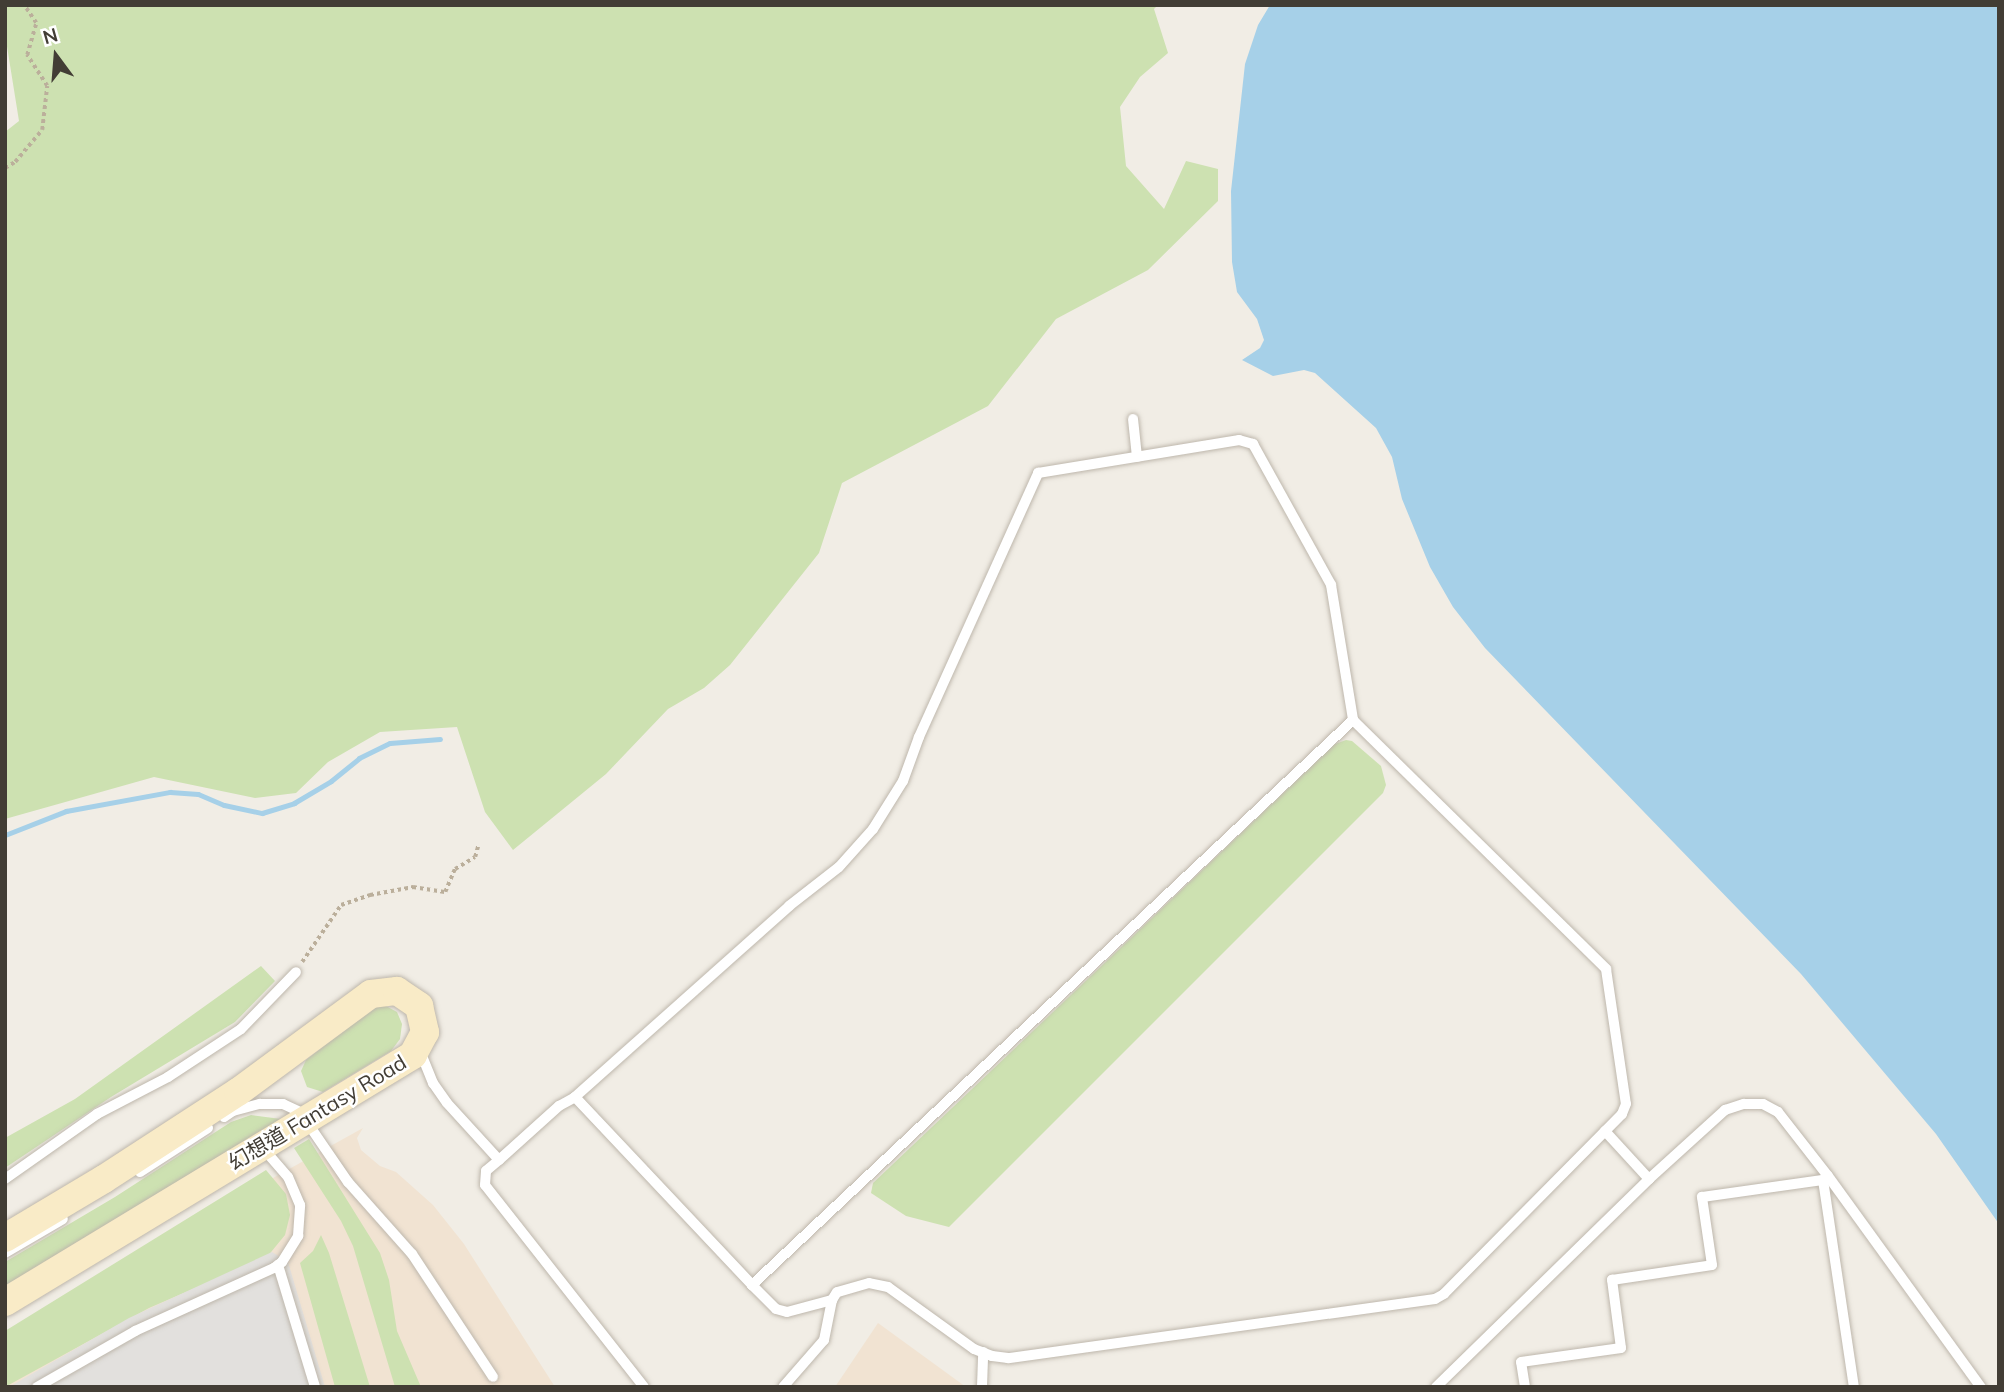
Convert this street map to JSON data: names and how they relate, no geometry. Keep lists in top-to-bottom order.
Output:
{
  "streets": {
    "main road": ["幻想道 Fantasy Road"]
  },
  "north": "top"
}
